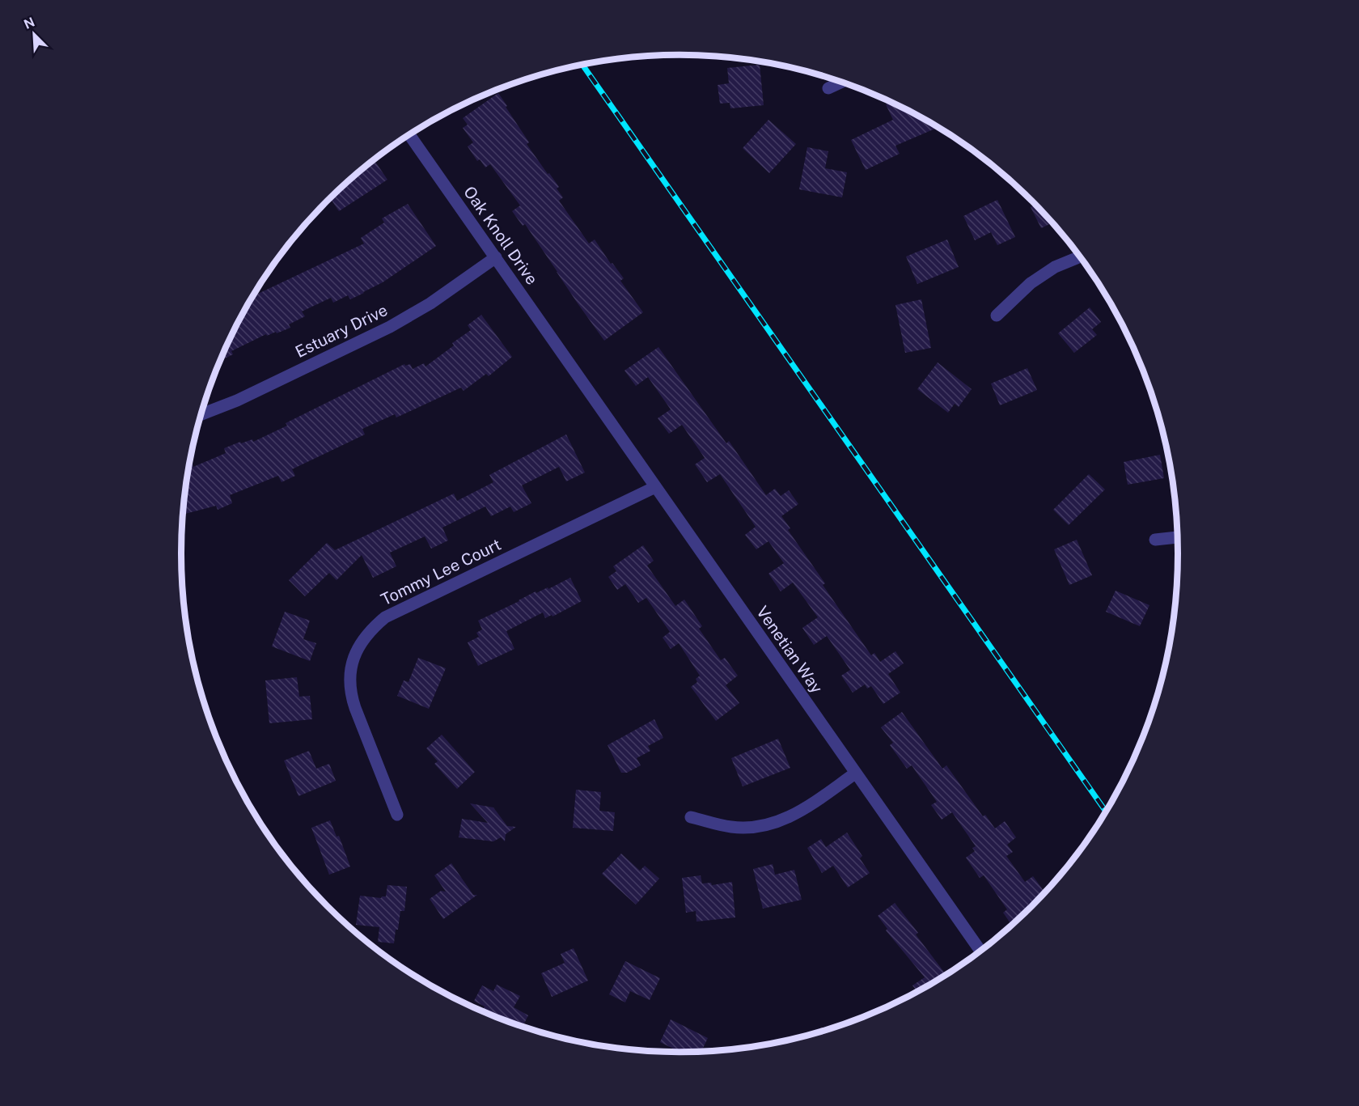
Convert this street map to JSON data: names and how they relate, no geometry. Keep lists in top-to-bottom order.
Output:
{
  "streets": {
    "street": [
      "Oak Knoll Drive",
      "Estuary Drive",
      "Tommy Lee Court",
      "Venetian Way"
    ]
  },
  "crossings": [
    ["Oak Knoll Drive", "Estuary Drive"],
    ["Oak Knoll Drive", "Venetian Way"],
    ["Tommy Lee Court", "Venetian Way"]
  ],
  "north": "top left"
}
